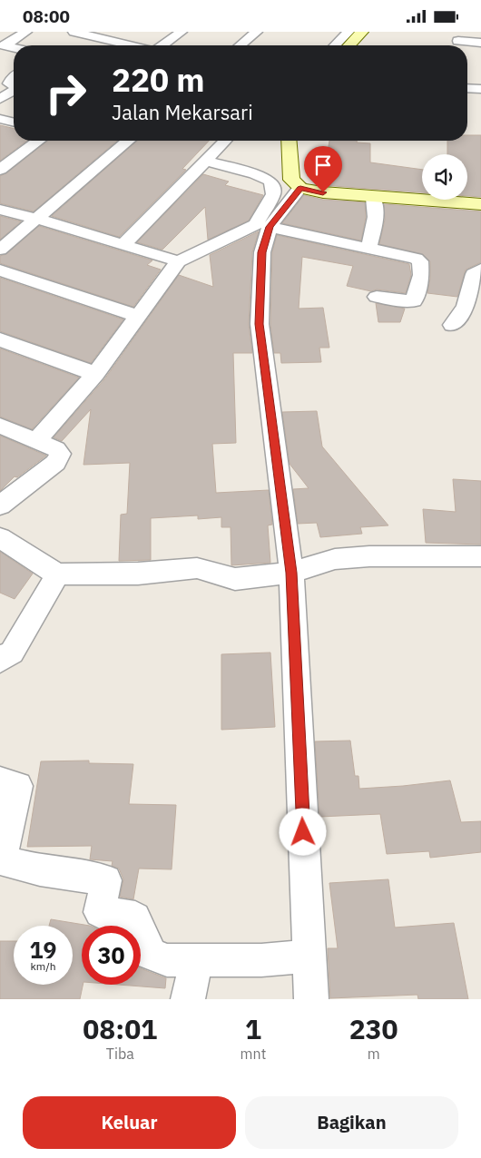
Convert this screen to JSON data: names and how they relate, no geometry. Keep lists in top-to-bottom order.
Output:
{
  "page": {
    "status": "08:00",
    "turn": ["220 m", "Jalan Mekarsari"],
    "speed": "19 km/h",
    "limit": "30",
    "eta": [
      "08:01",
      "Tiba",
      "1",
      "mnt",
      "230",
      "m"
    ],
    "buttons": ["Keluar", "Bagikan"]
  }
}
